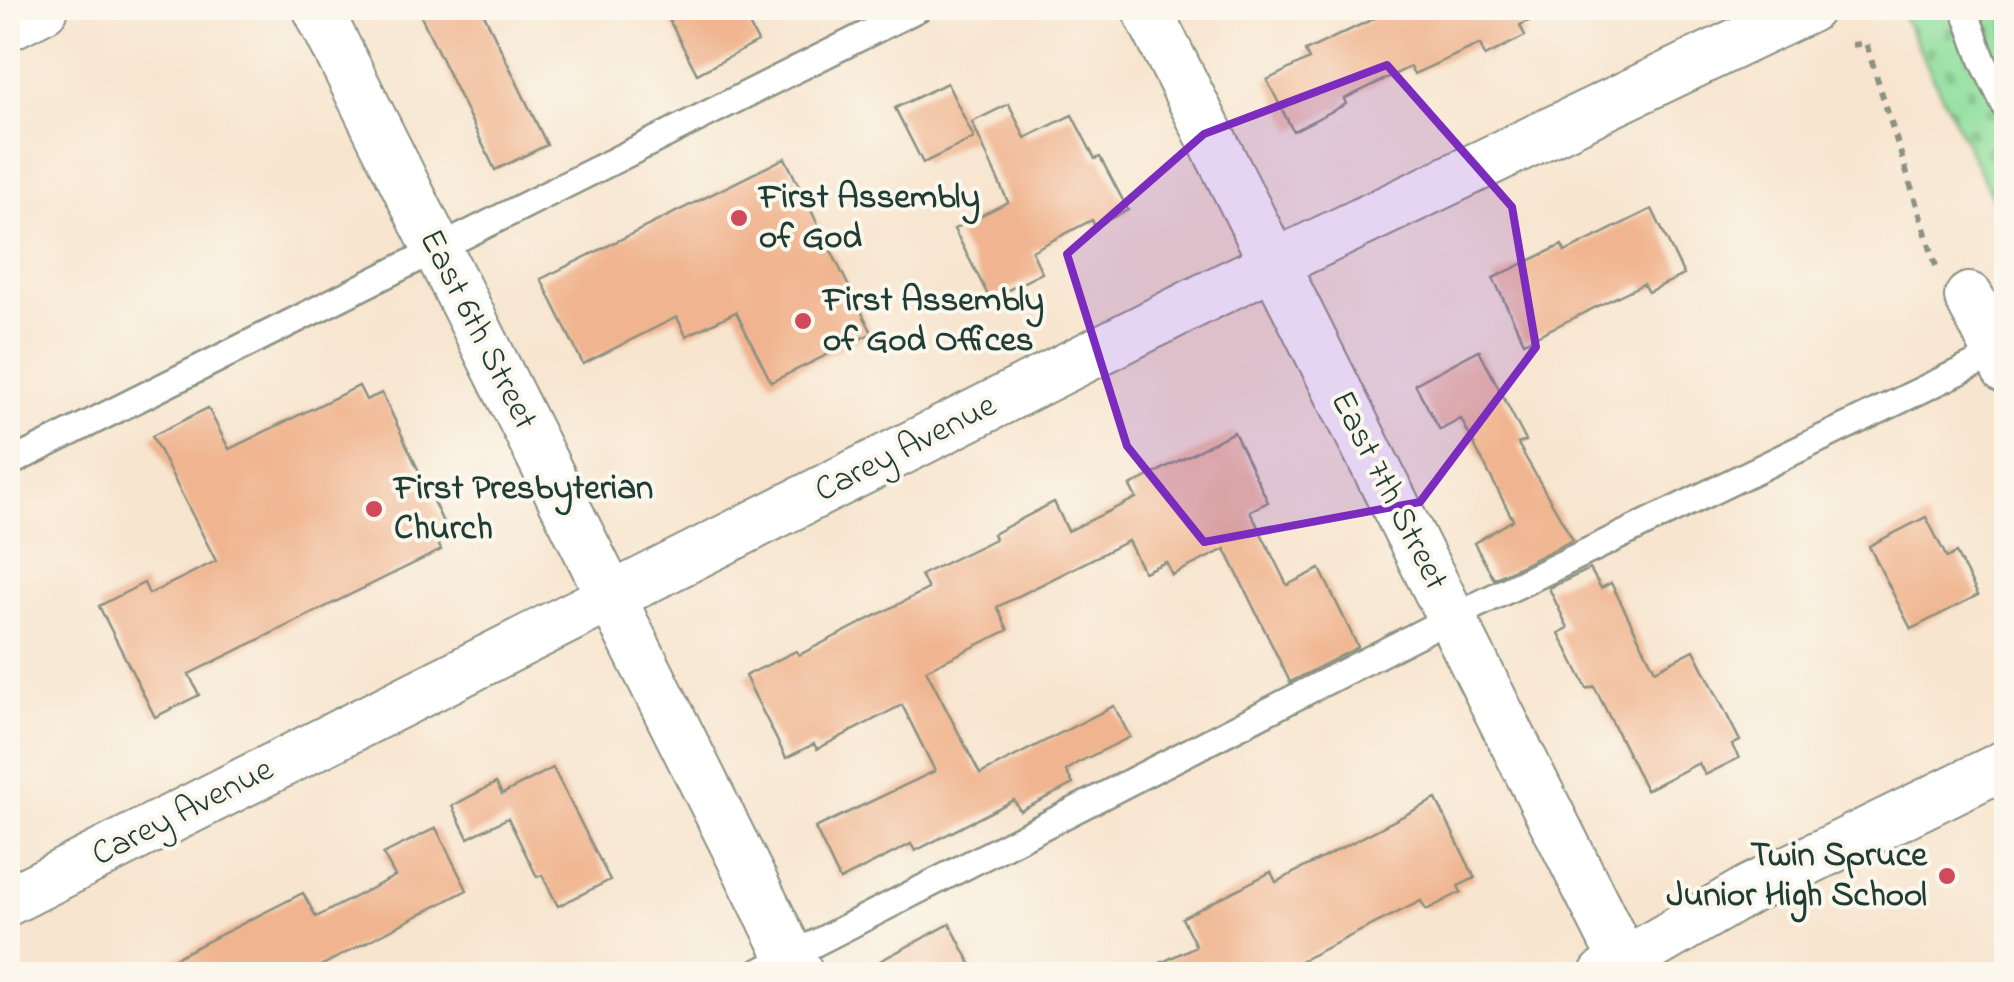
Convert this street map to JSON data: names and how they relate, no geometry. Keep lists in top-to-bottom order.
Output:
{
  "streets": {
    "street": ["East 6th Street", "Carey Avenue", "East 7th Street"]
  },
  "crossings": [
    ["East 6th Street", "Carey Avenue"],
    ["Carey Avenue", "East 7th Street"]
  ],
  "places": [
    "First Assembly of God",
    "First Assembly of God Offices",
    "First Presbyterian Church",
    "Twin Spruce Junior High School"
  ]
}
